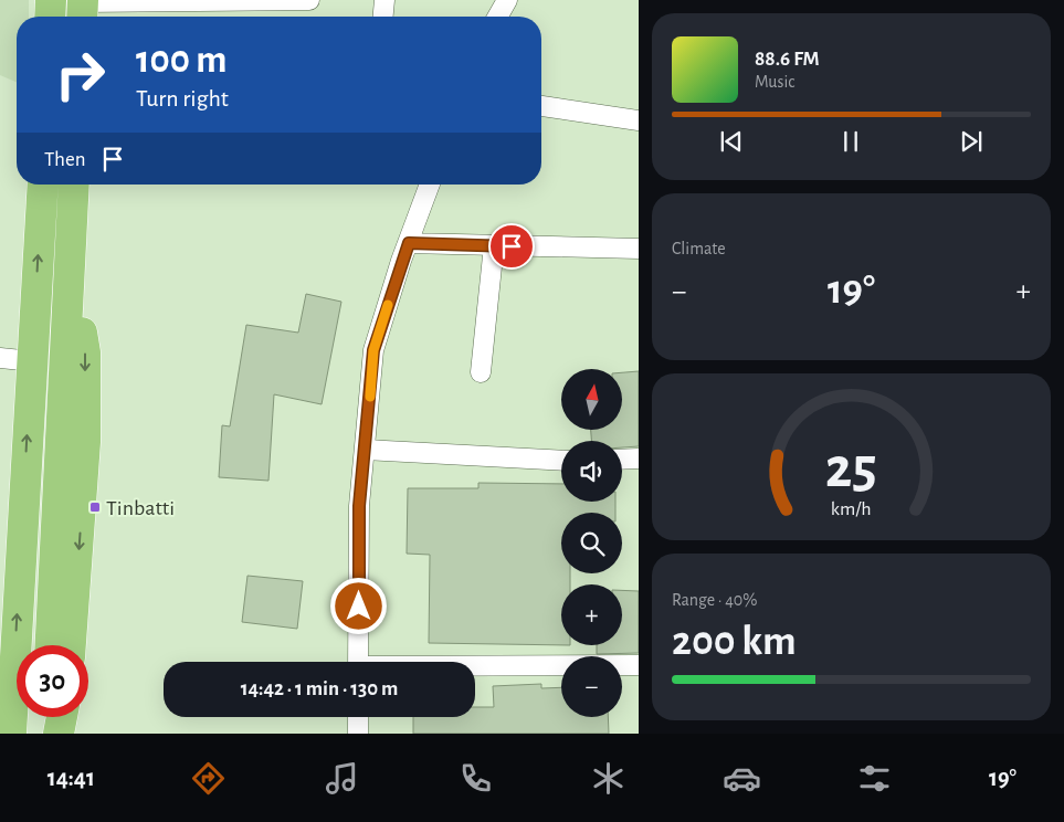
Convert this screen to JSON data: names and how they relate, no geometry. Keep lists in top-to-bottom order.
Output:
{
  "places": {
    "transit": ["Tinbatti"]
  },
  "north": "top",
  "page": {
    "turn": ["100 m", "Turn right"],
    "song": ["88.6 FM", "Music"],
    "then": "Then",
    "tile": [
      "Climate",
      ["Range · 40%", "200 km"]
    ],
    "heat": ["−", "19°", "+"],
    "map_buttons": ["+", "−"],
    "limit": "30",
    "trip": "14:42 · 1 min · 130 m",
    "tabs": ["14:41", "19°"],
    "gauge": ["25", "km/h"]
  }
}
